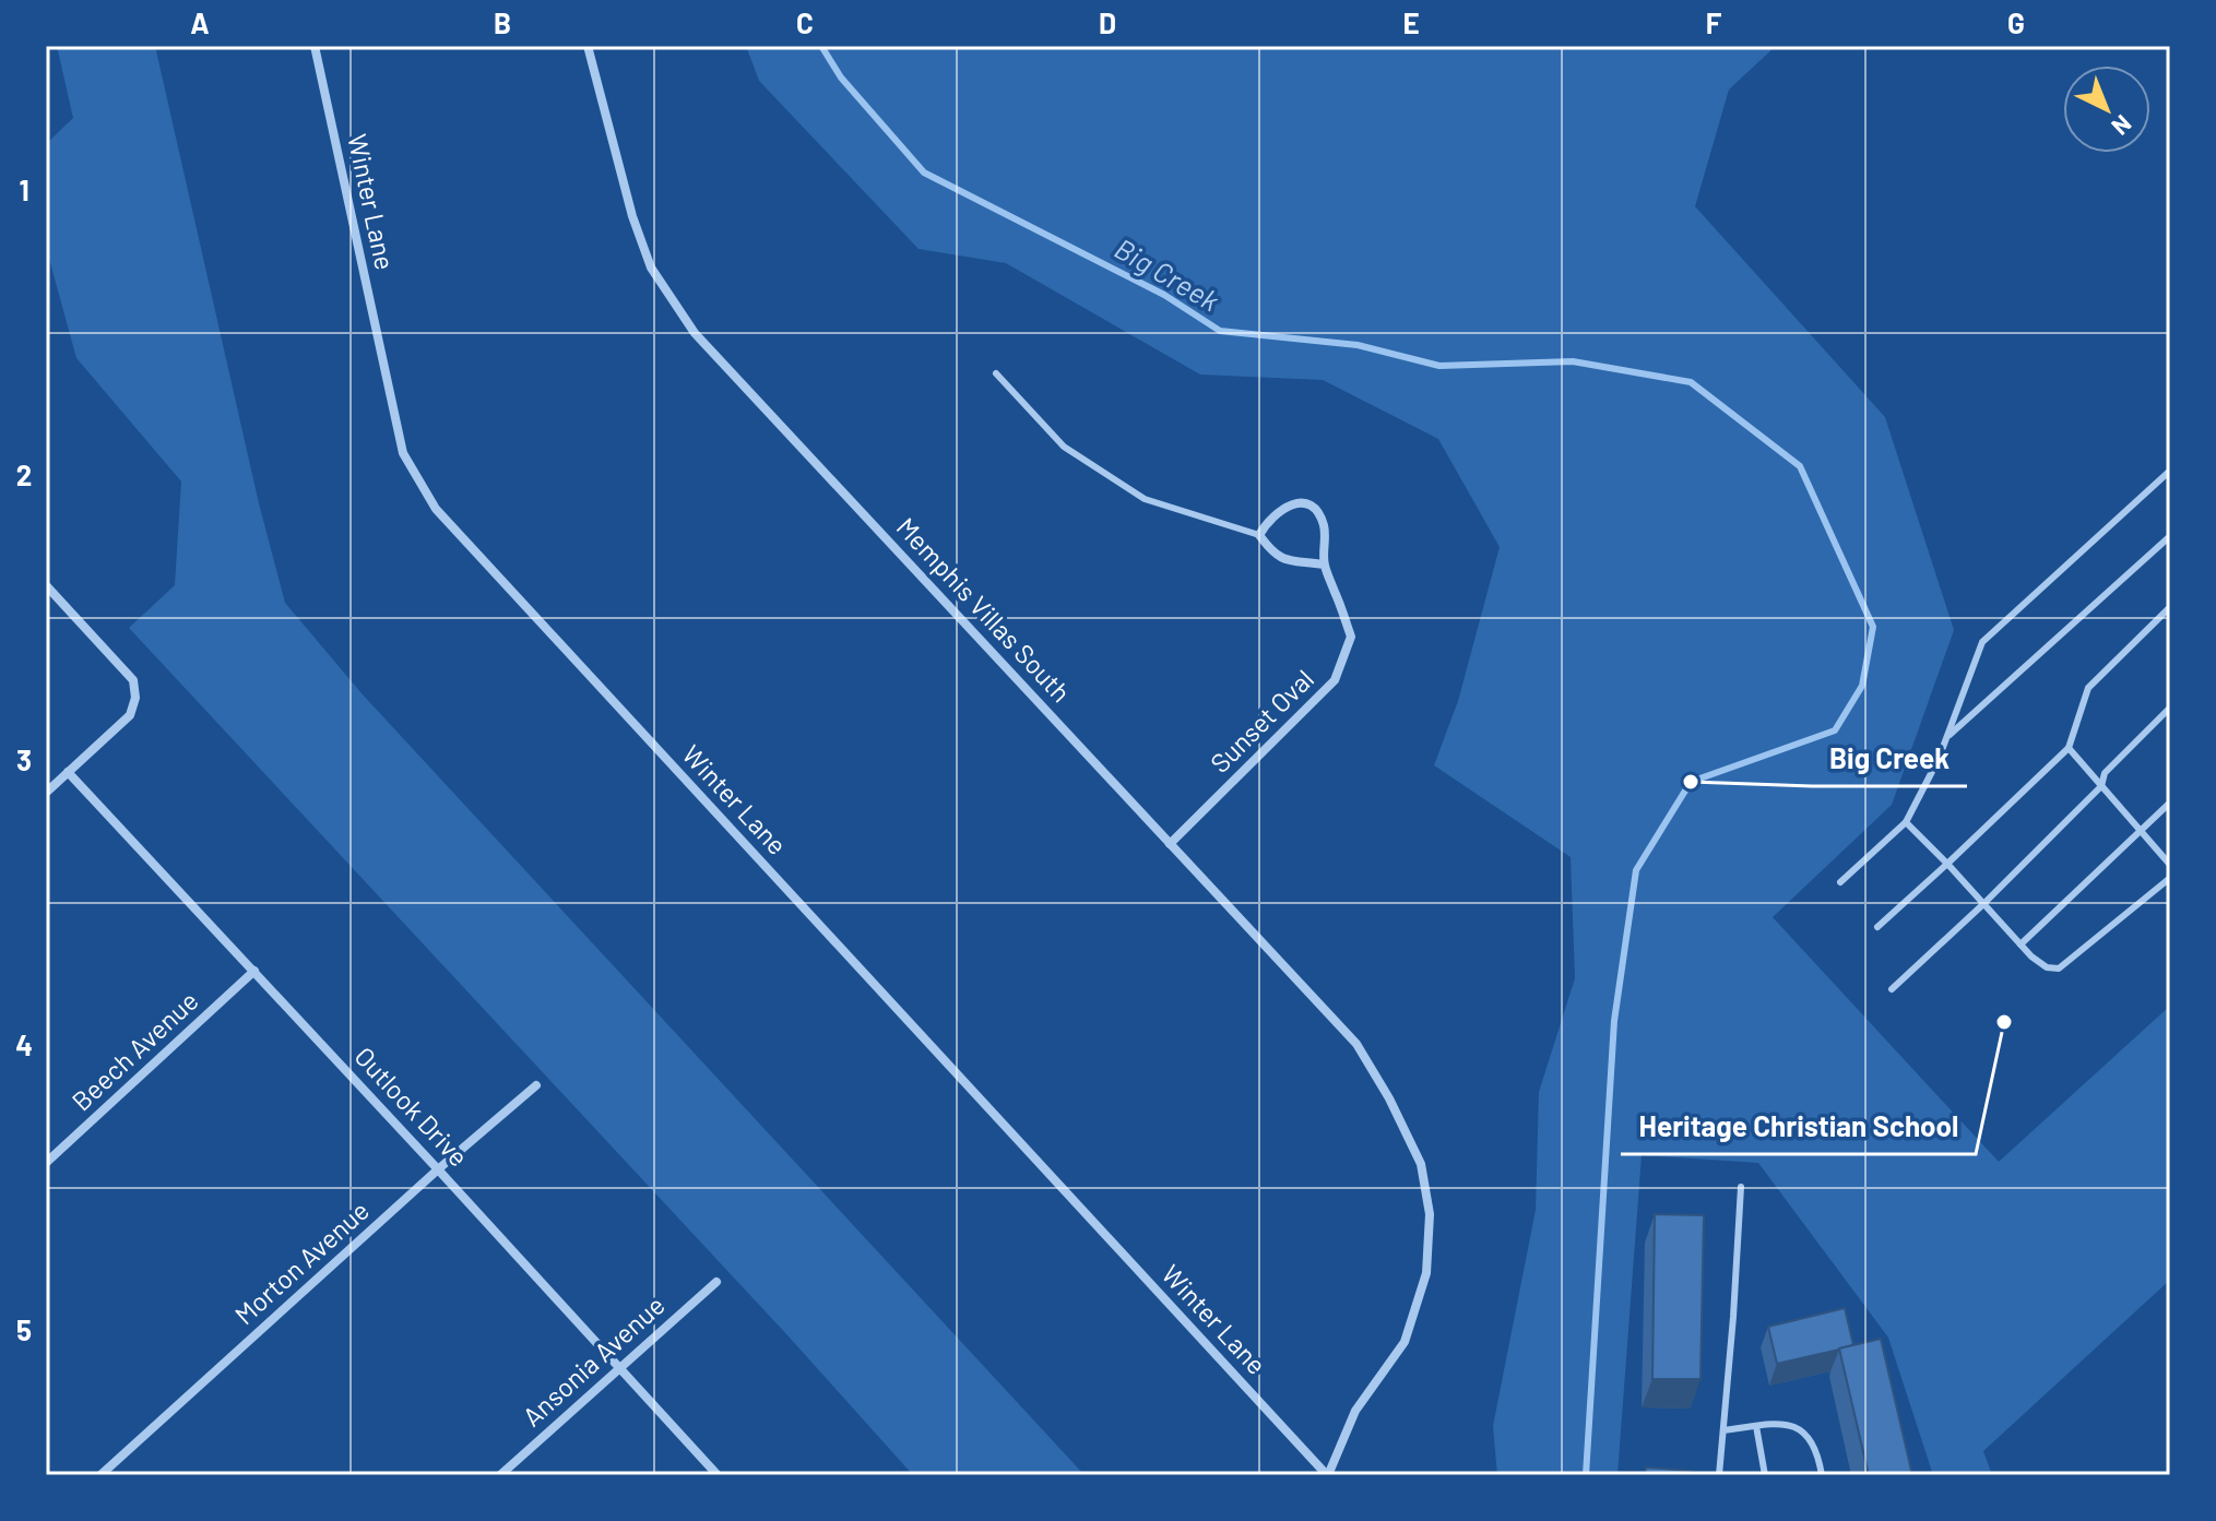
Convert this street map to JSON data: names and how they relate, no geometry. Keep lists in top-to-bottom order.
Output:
{
  "streets": {
    "street": [
      "Winter Lane",
      "Memphis Villas South",
      "Sunset Oval",
      "Beech Avenue",
      "Outlook Drive",
      "Morton Avenue",
      "Ansonia Avenue"
    ]
  },
  "crossings": [
    ["Winter Lane", "Memphis Villas South"],
    ["Memphis Villas South", "Sunset Oval"],
    ["Beech Avenue", "Outlook Drive"],
    ["Outlook Drive", "Morton Avenue"],
    ["Outlook Drive", "Ansonia Avenue"]
  ],
  "water": ["Big Creek"],
  "places": ["Big Creek", "Heritage Christian School"],
  "north": "bottom right",
  "grid": {
    "columns": [
      "A",
      "B",
      "C",
      "D",
      "E",
      "F",
      "G"
    ],
    "rows": [
      "1",
      "2",
      "3",
      "4",
      "5"
    ]
  }
}
